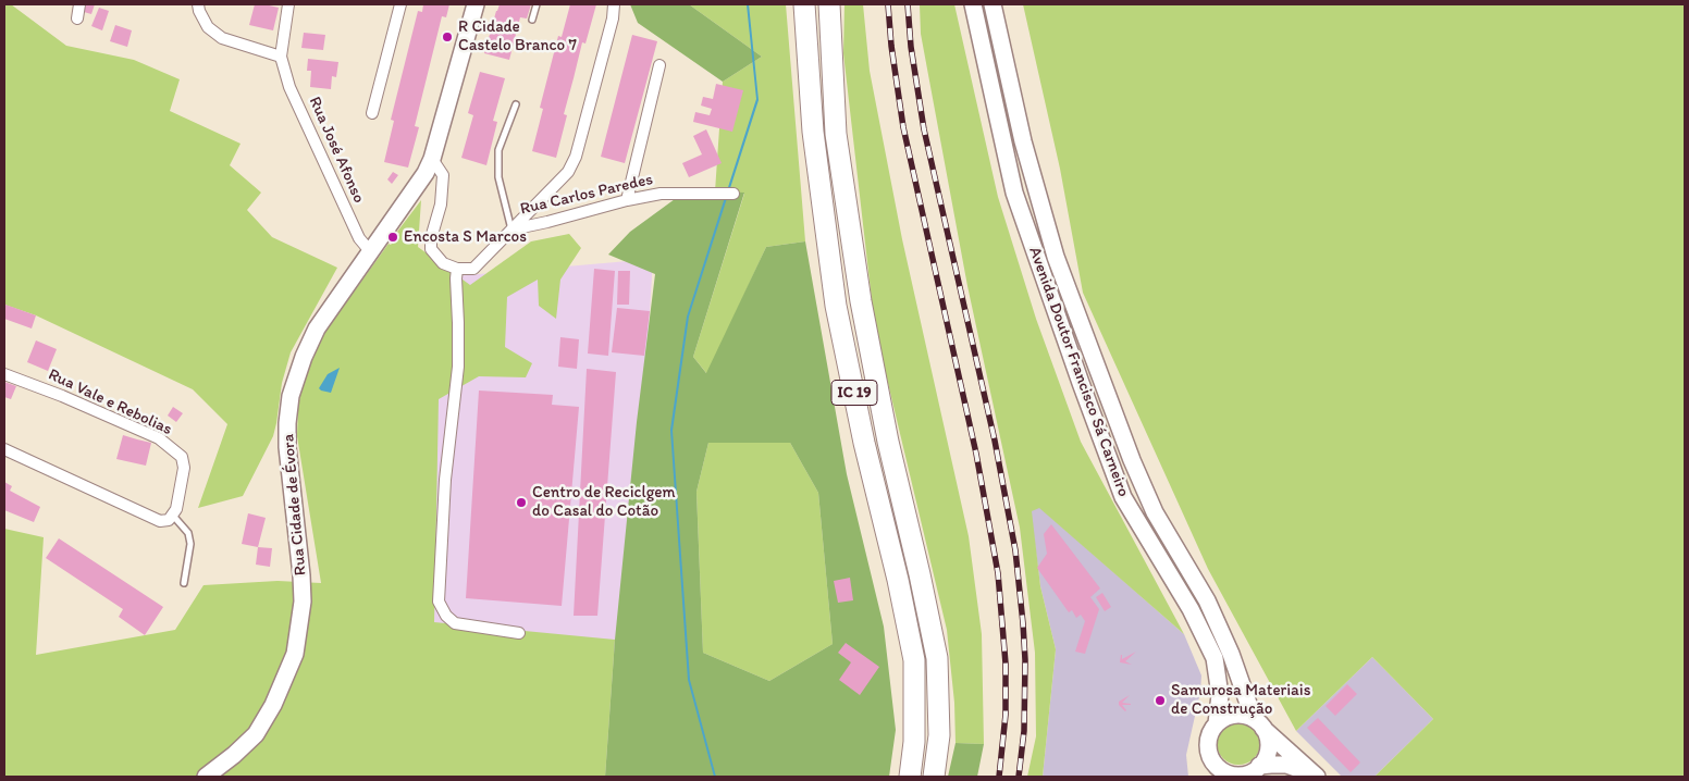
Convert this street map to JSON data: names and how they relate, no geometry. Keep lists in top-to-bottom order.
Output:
{
  "streets": {
    "highway": ["IC 19"],
    "main road": ["Avenida Doutor Francisco Sá Carneiro", "Rua Cidade de Évora"],
    "street": ["Rua José Afonso", "Rua Carlos Paredes", "Rua Vale e Rebolias"]
  },
  "crossings": [
    ["Rua José Afonso", "Rua Cidade de Évora"]
  ],
  "places": [
    "R Cidade Castelo Branco 7",
    "Encosta S Marcos",
    "Centro de Reciclgem do Casal do Cotão",
    "Samurosa Materiais de Construção"
  ]
}
